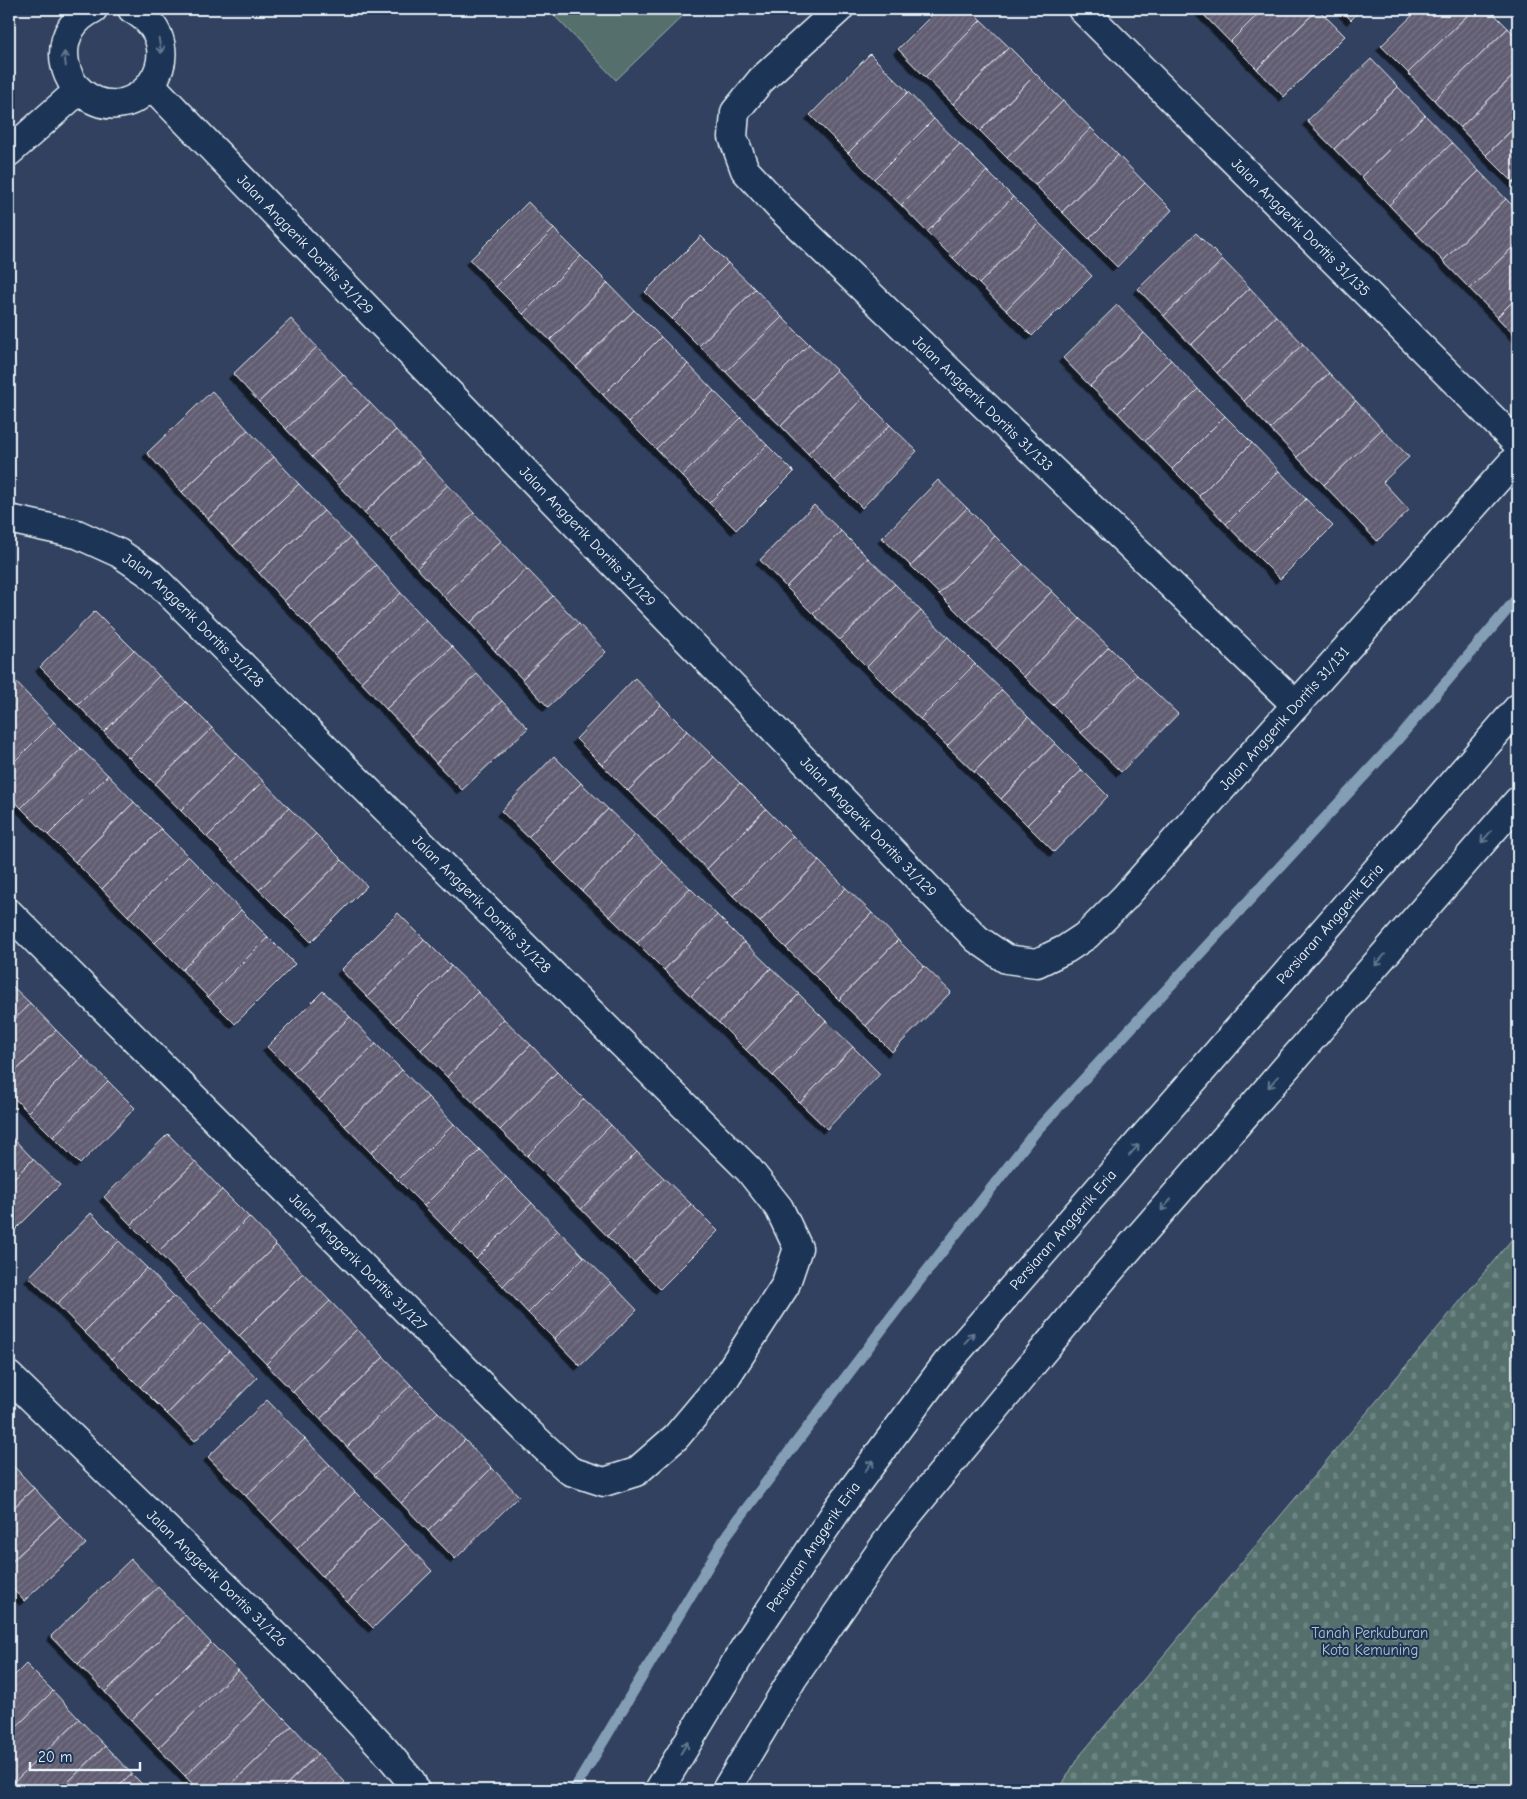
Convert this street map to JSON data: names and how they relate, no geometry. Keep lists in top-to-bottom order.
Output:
{
  "streets": {
    "street": [
      "Jalan Anggerik Doritis 31/135",
      "Jalan Anggerik Doritis 31/129",
      "Jalan Anggerik Doritis 31/133",
      "Jalan Anggerik Doritis 31/128",
      "Jalan Anggerik Doritis 31/131",
      "Persiaran Anggerik Eria",
      "Jalan Anggerik Doritis 31/127",
      "Jalan Anggerik Doritis 31/126"
    ]
  },
  "crossings": [
    ["Jalan Anggerik Doritis 31/129", "Jalan Anggerik Doritis 31/131"],
    ["Jalan Anggerik Doritis 31/133", "Jalan Anggerik Doritis 31/131"],
    ["Jalan Anggerik Doritis 31/128", "Jalan Anggerik Doritis 31/127"]
  ],
  "parks": ["Tanah Perkuburan Kota Kemuning"],
  "scale_bar": "20 m"
}
